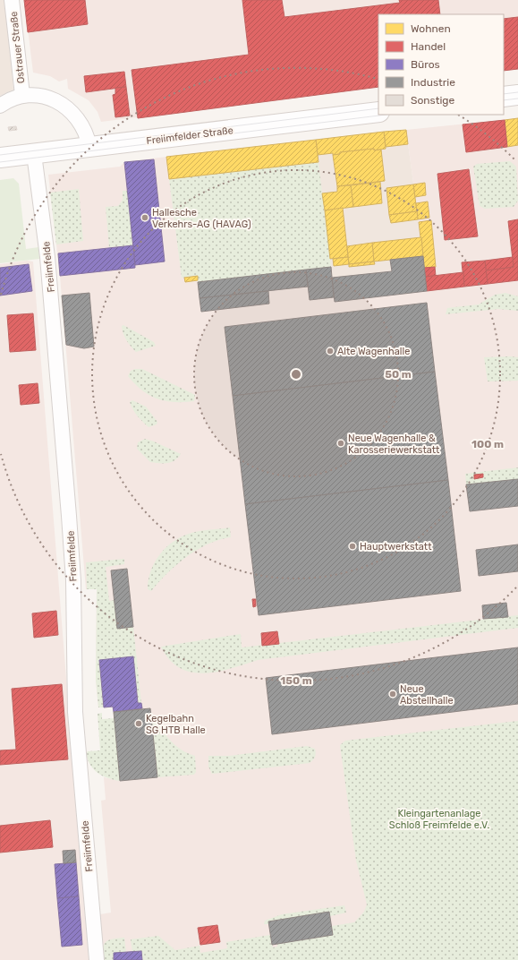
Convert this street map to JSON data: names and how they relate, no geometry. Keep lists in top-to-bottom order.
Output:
{
  "streets": {
    "street": ["Ostrauer Straße", "Freiimfelder Straße", "Freiimfelde"]
  },
  "crossings": [
    ["Ostrauer Straße", "Freiimfelder Straße"],
    ["Freiimfelder Straße", "Freiimfelde"]
  ],
  "parks": ["Kleingartenanlage Schloß Freimfelde e.V."],
  "places": [
    "Hallesche Verkehrs-AG (HAVAG)",
    "Alte Wagenhalle",
    "Neue Wagenhalle & Karosseriewerkstatt",
    "Hauptwerkstatt",
    "Neue Abstellhalle",
    "Kegelbahn SG HTB Halle"
  ],
  "legend": [
    "Wohnen",
    "Handel",
    "Büros",
    "Industrie",
    "Sonstige"
  ],
  "rings": ["50 m", "100 m", "150 m"]
}
